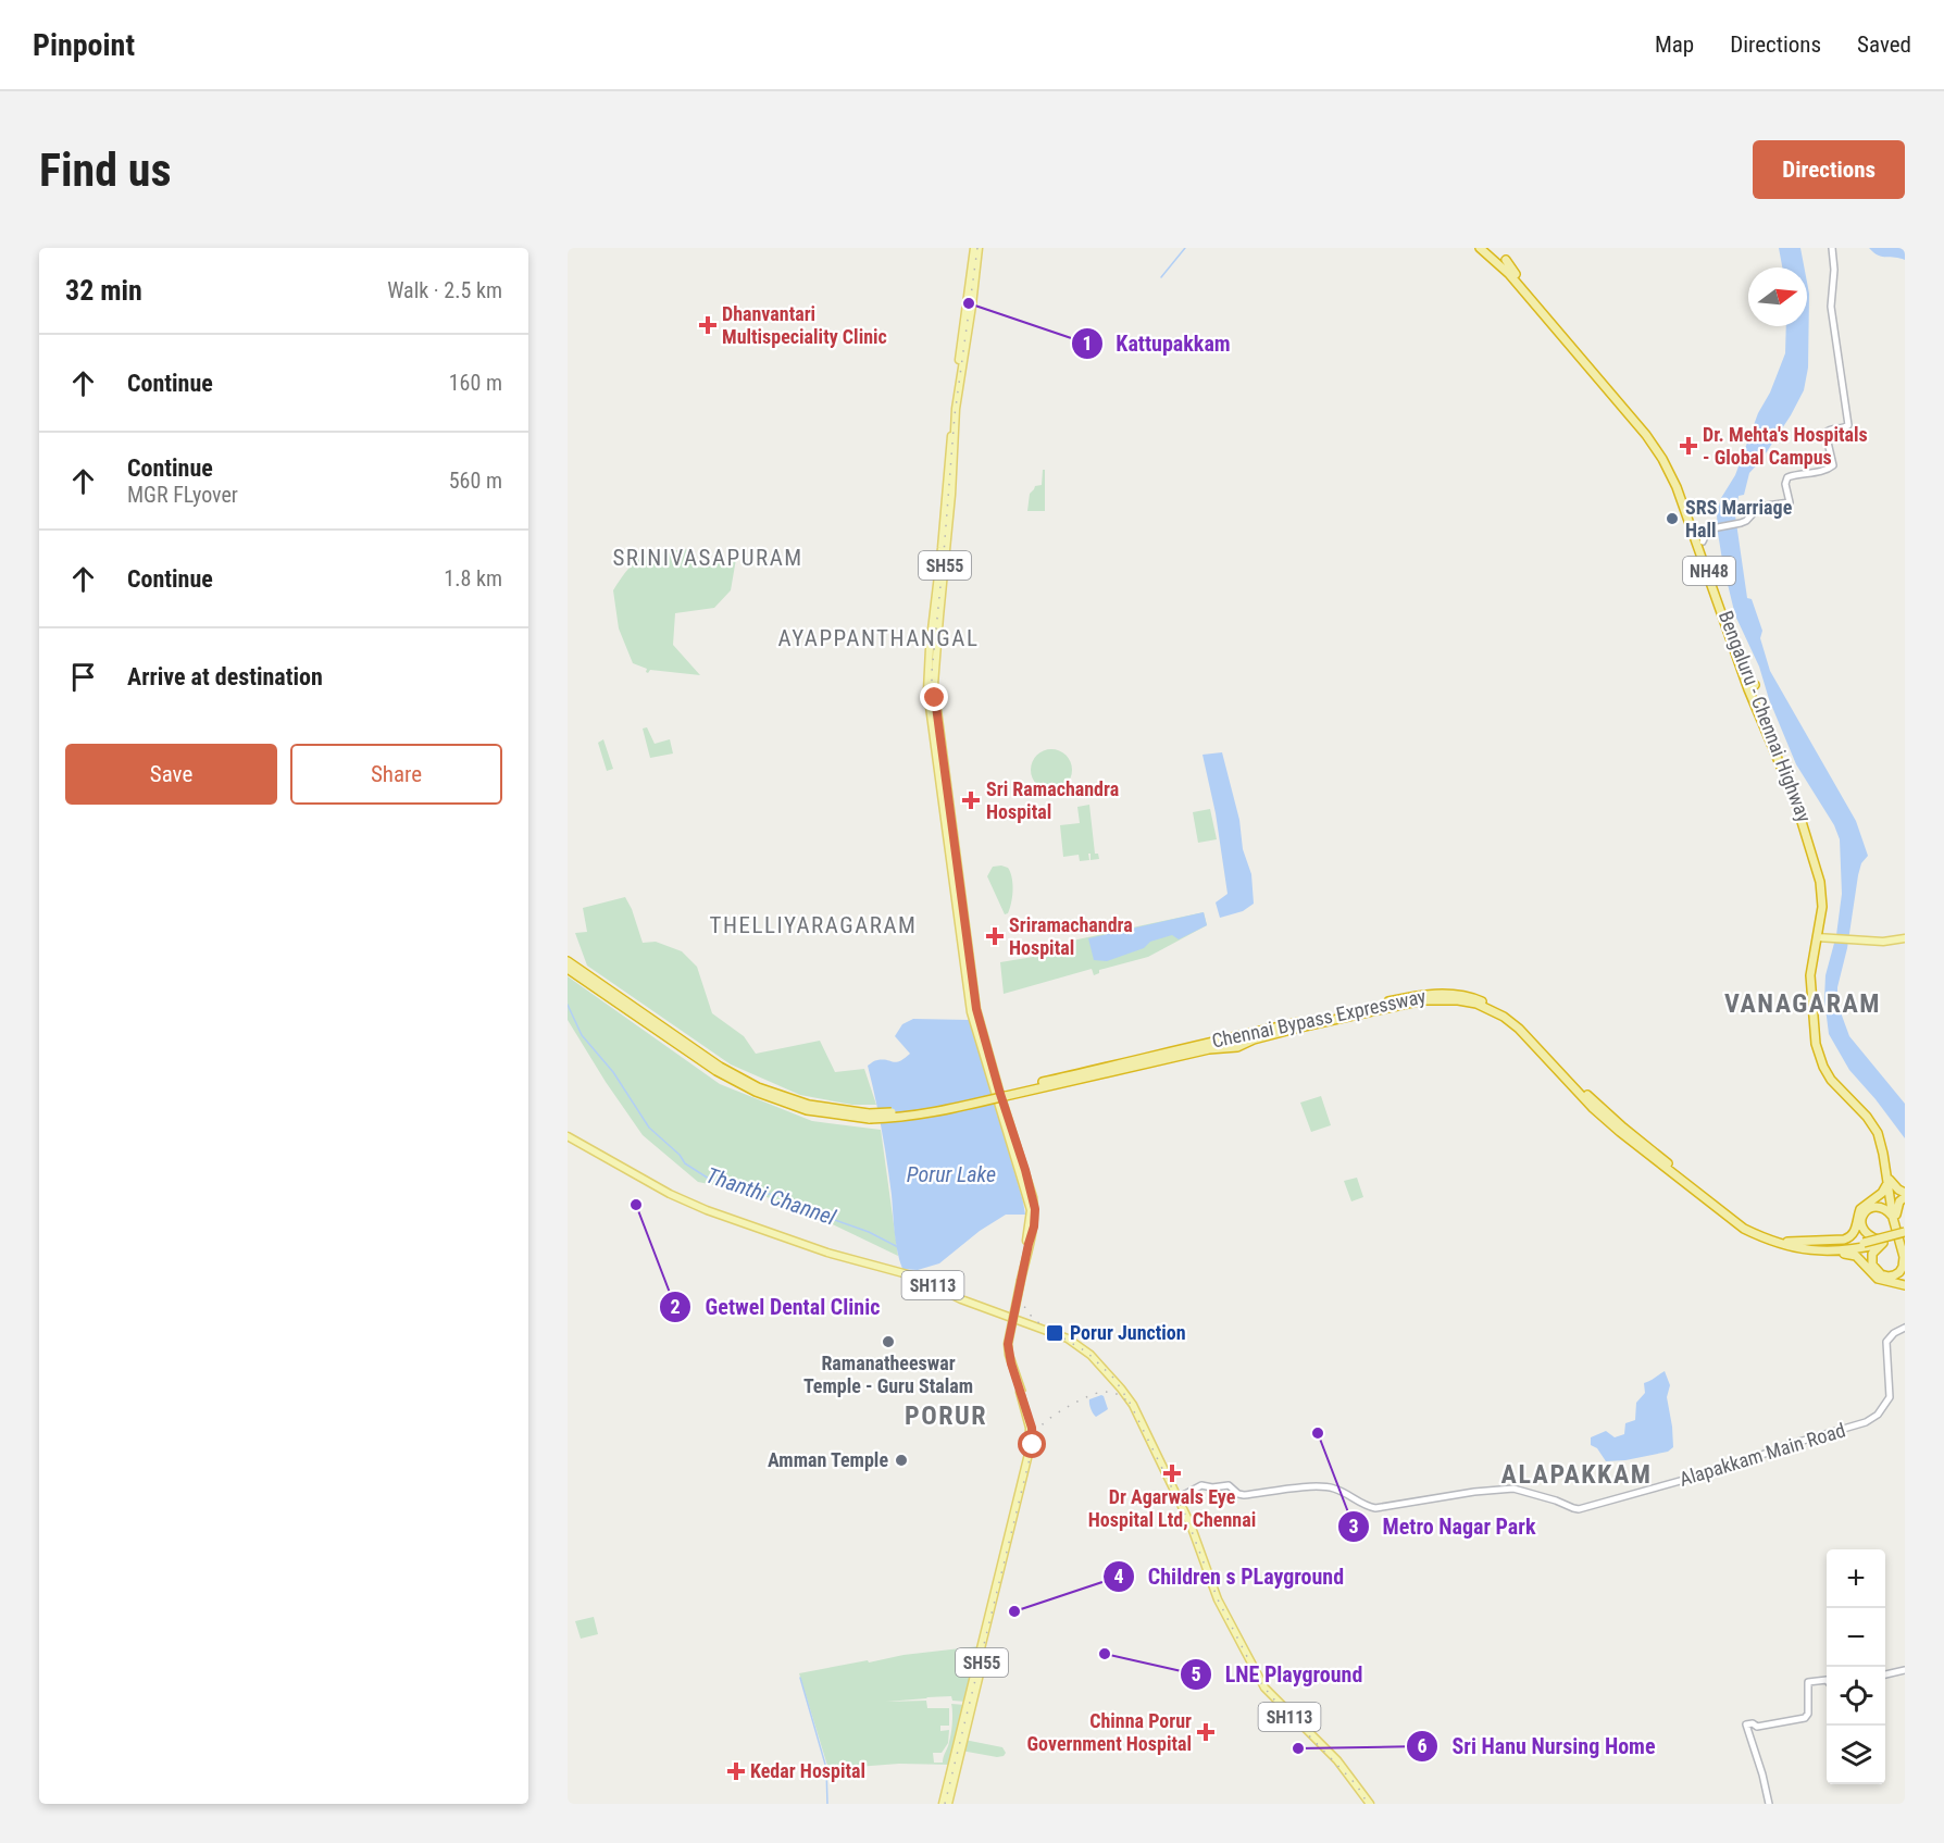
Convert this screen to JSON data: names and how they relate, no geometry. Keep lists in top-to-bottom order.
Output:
{
  "streets": {
    "highway": ["NH48", "Bengaluru - Chennai Highway", "Chennai Bypass Expressway"],
    "main road": ["SH55", "SH113", "Alapakkam Main Road"]
  },
  "crossings": [
    ["NH48", "Bengaluru - Chennai Highway"],
    ["SH113", "Alapakkam Main Road"]
  ],
  "districts": [
    "SRINIVASAPURAM",
    "AYAPPANTHANGAL",
    "THELLIYARAGARAM",
    "VANAGARAM",
    "PORUR",
    "ALAPAKKAM"
  ],
  "water": ["Porur Lake", "Thanthi Channel"],
  "places": {
    "other": [
      "Kattupakkam",
      "SRS Marriage Hall",
      "Getwel Dental Clinic",
      "Ramanatheeswar Temple - Guru Stalam",
      "Metro Nagar Park",
      "Amman Temple",
      "Children s PLayground",
      "LNE Playground",
      "Sri Hanu Nursing Home"
    ],
    "health": [
      "Dhanvantari Multispeciality Clinic",
      "Dr. Mehta's Hospitals - Global Campus",
      "Sri Ramachandra Hospital",
      "Sriramachandra Hospital",
      "Dr Agarwals Eye Hospital Ltd, Chennai",
      "Chinna Porur Government Hospital",
      "Kedar Hospital"
    ],
    "transit": ["Porur Junction"]
  },
  "north": "right",
  "page": {
    "header": "Pinpoint",
    "nav": ["Map", "Directions", "Saved"],
    "buttons": [
      "Directions",
      ["Save", "Share"]
    ],
    "title": "Find us",
    "heading": ["32 min", "Walk · 2.5 km"],
    "list": [
      ["Continue", "160 m"],
      ["Continue", "MGR FLyover", "560 m"],
      ["Continue", "1.8 km"],
      "Arrive at destination"
    ],
    "map_buttons": ["+", "−"]
  }
}
